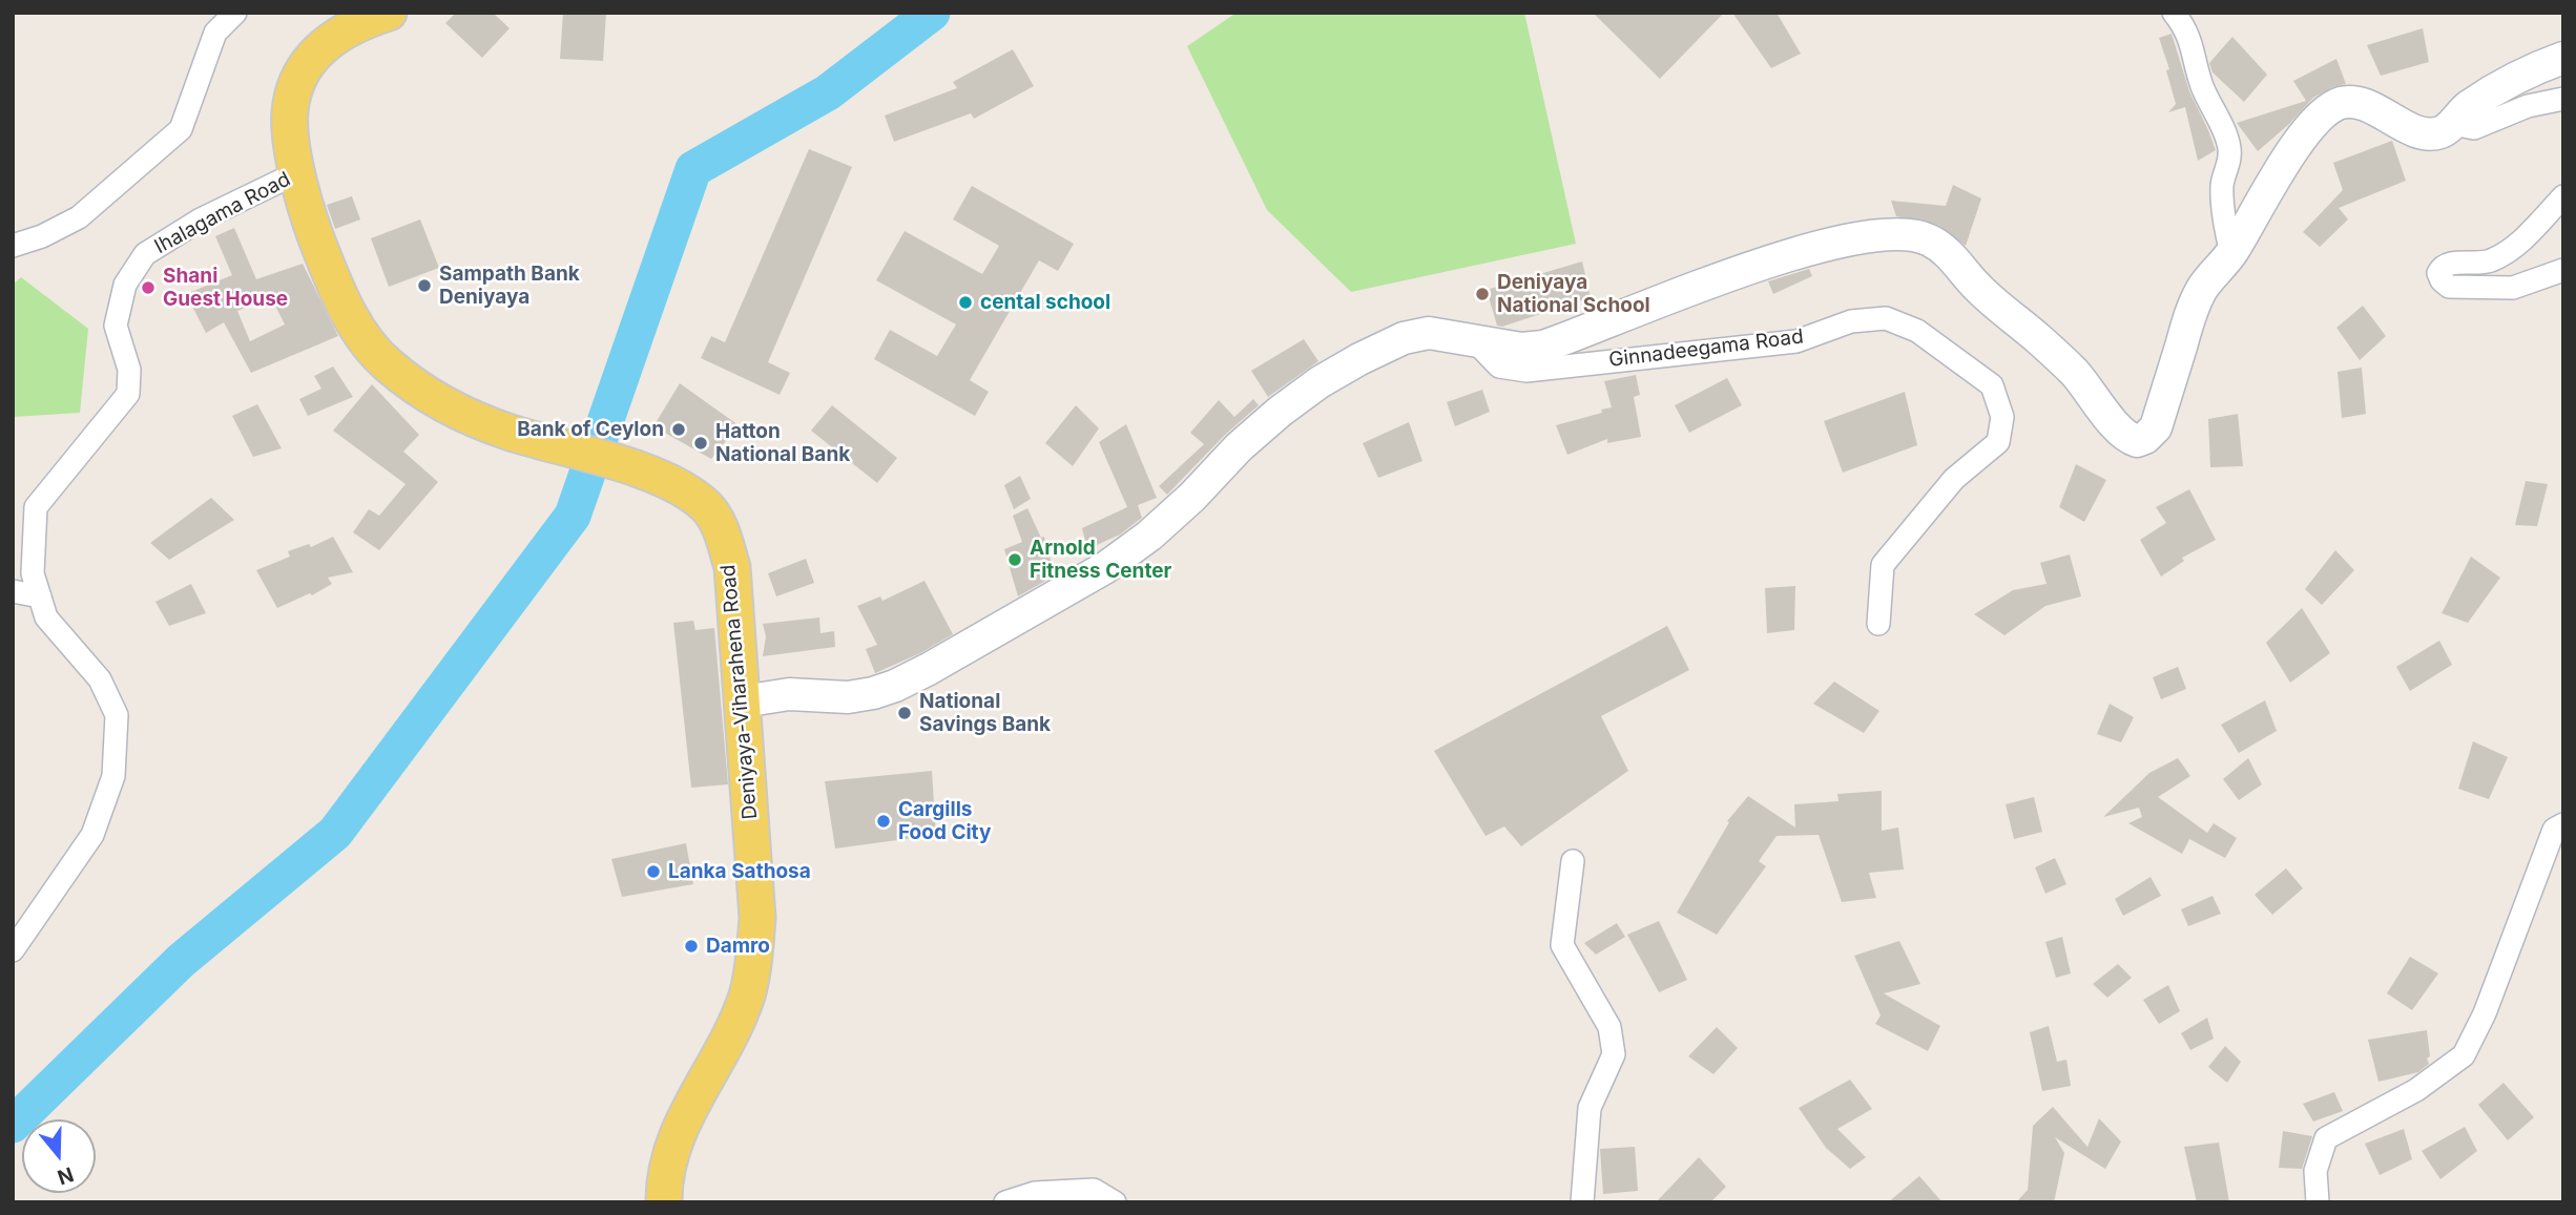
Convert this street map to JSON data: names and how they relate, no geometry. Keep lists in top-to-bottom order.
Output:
{
  "streets": {
    "main road": ["Deniyaya-Viharahena Road"],
    "street": ["Ihalagama Road", "Ginnadeegama Road"]
  },
  "crossings": [
    ["Ihalagama Road", "Deniyaya-Viharahena Road"]
  ],
  "places": [
    "Sampath Bank Deniyaya",
    "Shani Guest House",
    "Deniyaya National School",
    "cental school",
    "Bank of Ceylon",
    "Hatton National Bank",
    "Arnold Fitness Center",
    "National Savings Bank",
    "Cargills Food City",
    "Lanka Sathosa",
    "Damro"
  ],
  "north": "bottom"
}
